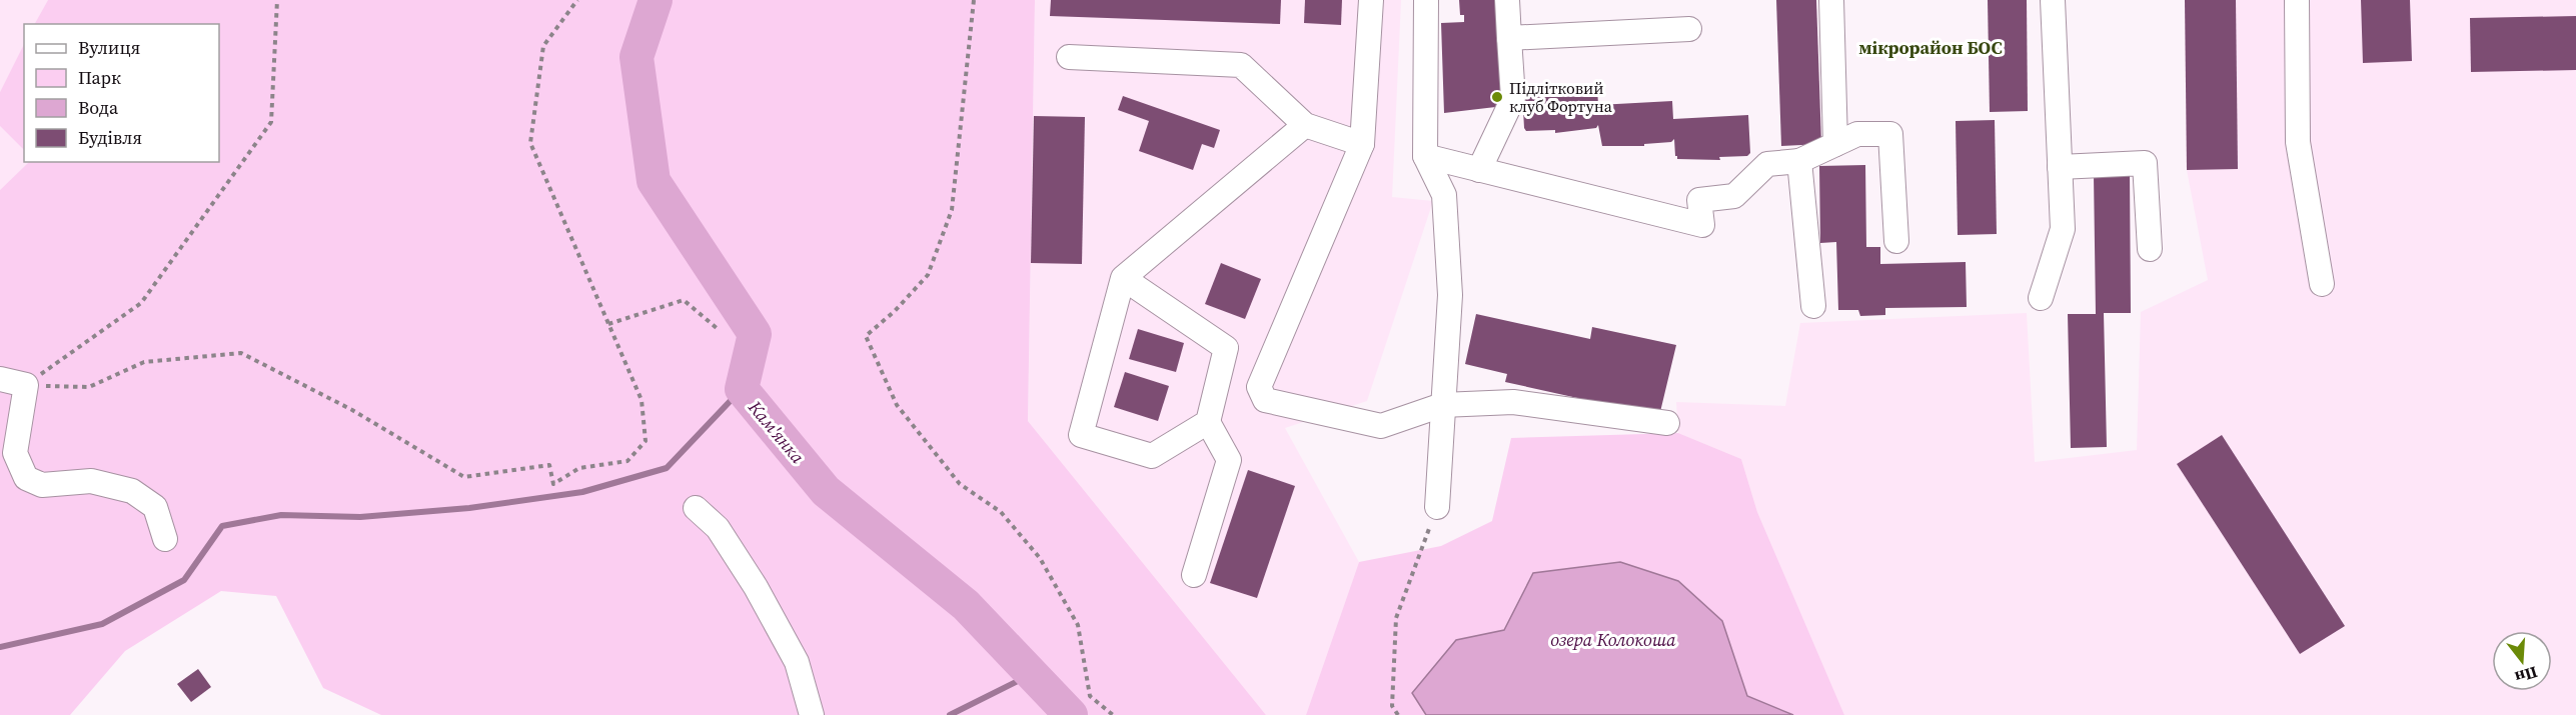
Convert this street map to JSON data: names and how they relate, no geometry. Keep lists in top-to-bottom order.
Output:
{
  "districts": ["мікрорайон БОС"],
  "water": ["Кам'янка", "озера Колокоша"],
  "places": ["Підлітковий клуб Фортуна"],
  "legend": [
    "Вулиця",
    "Парк",
    "Вода",
    "Будівля"
  ],
  "north": "bottom"
}
